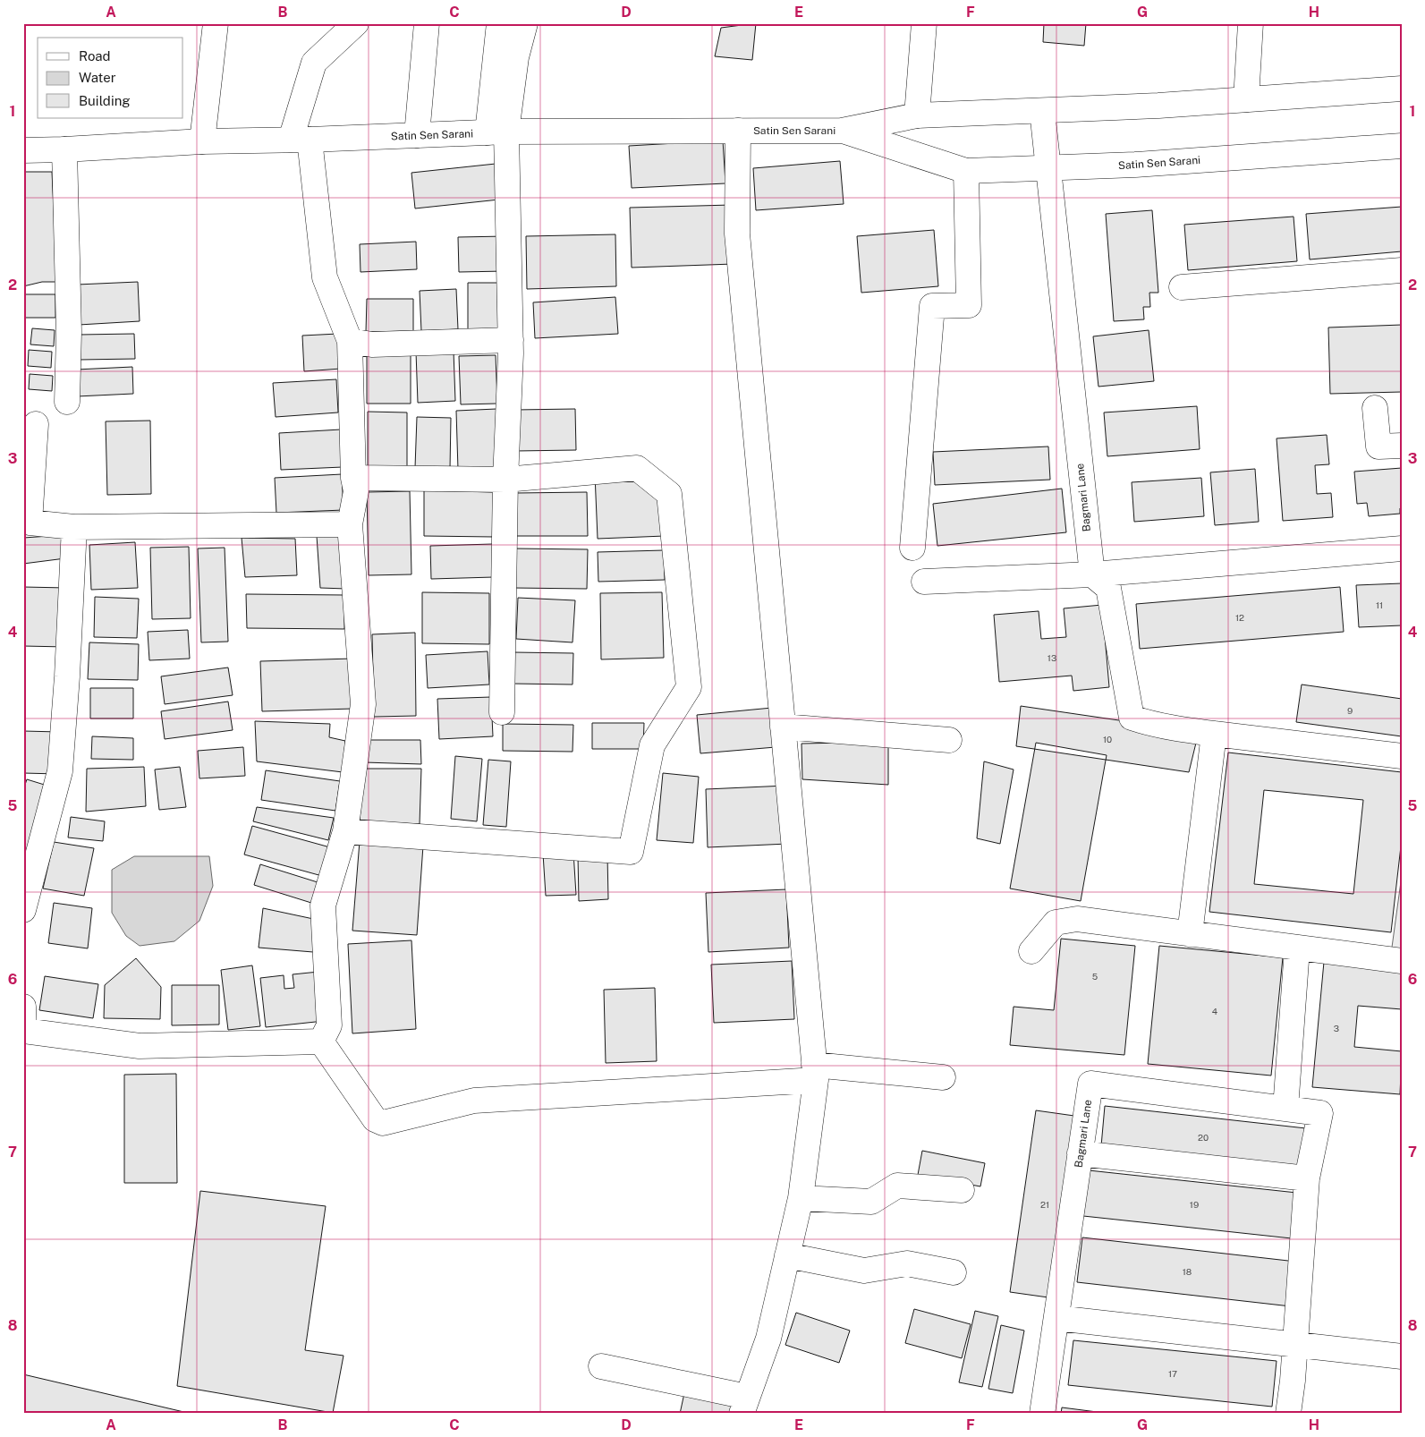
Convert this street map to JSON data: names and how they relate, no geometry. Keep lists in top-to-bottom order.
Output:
{
  "streets": {
    "street": ["Satin Sen Sarani", "Bagmari Lane"]
  },
  "crossings": [
    ["Satin Sen Sarani", "Bagmari Lane"]
  ],
  "house_numbers": [
    "11",
    "12",
    "13",
    "9",
    "10",
    "5",
    "4",
    "3",
    "20",
    "21",
    "19",
    "18",
    "17"
  ],
  "legend": ["Road", "Water", "Building"],
  "grid": {
    "columns": [
      "A",
      "B",
      "C",
      "D",
      "E",
      "F",
      "G",
      "H"
    ],
    "rows": [
      "1",
      "2",
      "3",
      "4",
      "5",
      "6",
      "7",
      "8"
    ]
  }
}
